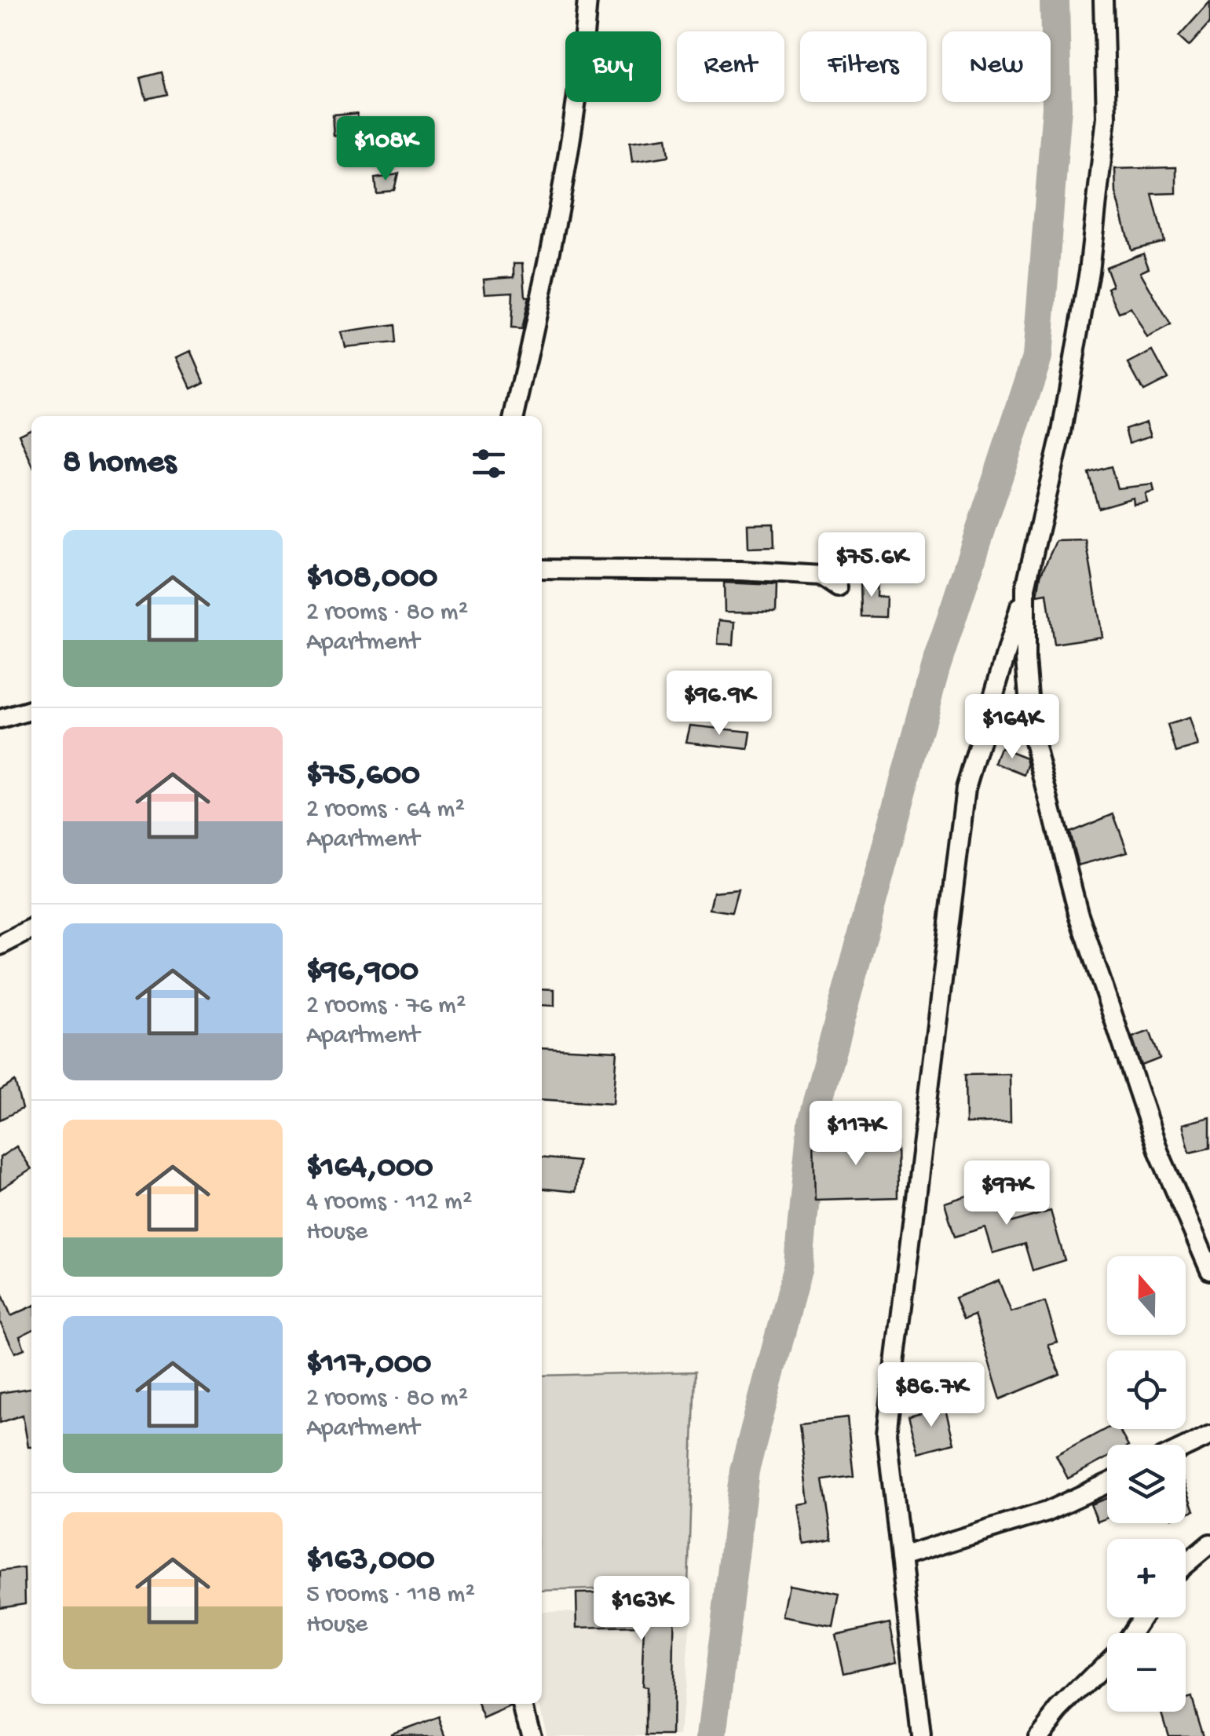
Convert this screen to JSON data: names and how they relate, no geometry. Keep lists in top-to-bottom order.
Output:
{
  "north": "top",
  "page": {
    "chip": [
      "Buy",
      "Rent",
      "Filters",
      "New"
    ],
    "price": [
      "$108K",
      "$75.6K",
      "$96.9K",
      "$164K",
      "$117K",
      "$97K",
      "$86.7K",
      "$163K"
    ],
    "heading": "8 homes",
    "list": [
      {
        "name": "$108,000",
        "note": "2 rooms · 80 m² · Apartment"
      },
      {
        "name": "$75,600",
        "note": "2 rooms · 64 m² · Apartment"
      },
      {
        "name": "$96,900",
        "note": "2 rooms · 76 m² · Apartment"
      },
      {
        "name": "$164,000",
        "note": "4 rooms · 112 m² · House"
      },
      {
        "name": "$117,000",
        "note": "2 rooms · 80 m² · Apartment"
      },
      {
        "name": "$163,000",
        "note": "5 rooms · 118 m² · House"
      }
    ],
    "map_buttons": ["+", "−"]
  }
}
